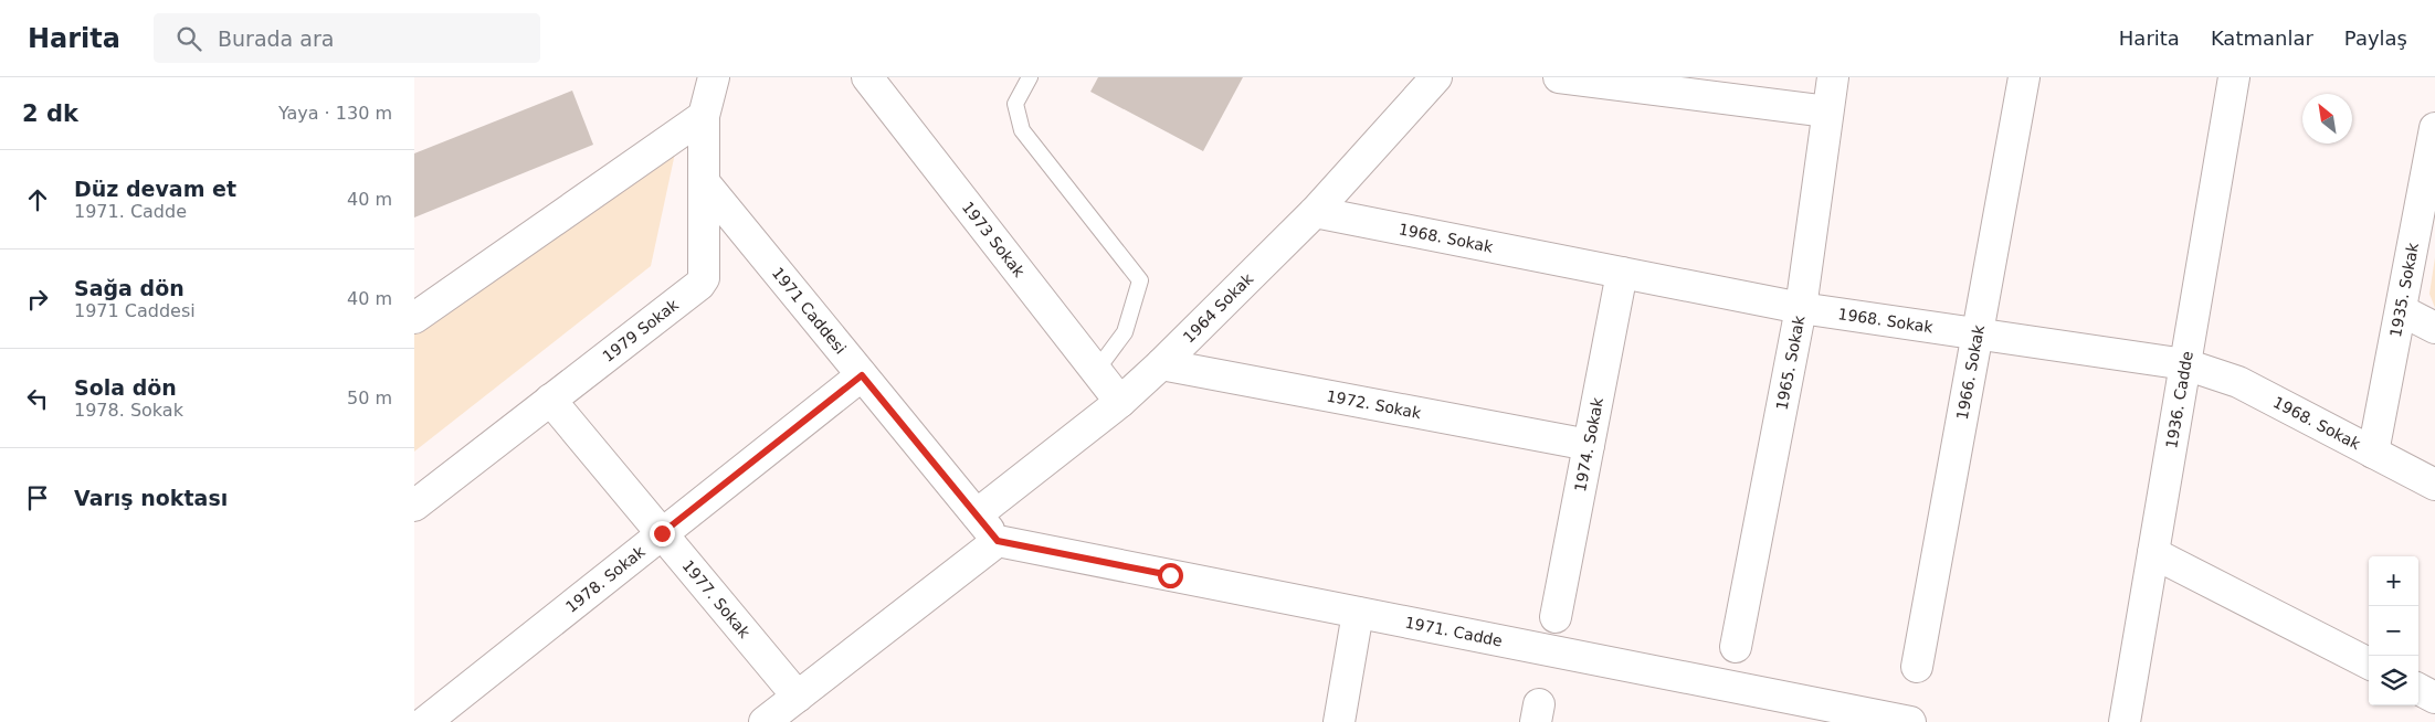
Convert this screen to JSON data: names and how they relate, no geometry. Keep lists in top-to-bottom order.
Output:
{
  "streets": {
    "street": [
      "1968. Sokak",
      "1973 Sokak",
      "1935. Sokak",
      "1964 Sokak",
      "1971 Caddesi",
      "1979 Sokak",
      "1965. Sokak",
      "1966. Sokak",
      "1936. Cadde",
      "1972. Sokak",
      "1974. Sokak",
      "1978. Sokak",
      "1977. Sokak",
      "1971. Cadde"
    ]
  },
  "crossings": [
    ["1968. Sokak", "1935. Sokak"],
    ["1968. Sokak", "1964 Sokak"],
    ["1968. Sokak", "1965. Sokak"],
    ["1968. Sokak", "1966. Sokak"],
    ["1968. Sokak", "1936. Cadde"],
    ["1968. Sokak", "1974. Sokak"],
    ["1973 Sokak", "1964 Sokak"],
    ["1964 Sokak", "1971 Caddesi"],
    ["1964 Sokak", "1972. Sokak"],
    ["1971 Caddesi", "1979 Sokak"],
    ["1971 Caddesi", "1978. Sokak"],
    ["1971 Caddesi", "1971. Cadde"],
    ["1979 Sokak", "1977. Sokak"],
    ["1972. Sokak", "1974. Sokak"],
    ["1978. Sokak", "1977. Sokak"]
  ],
  "north": "top left",
  "page": {
    "header": "Harita",
    "search": "Burada ara",
    "nav": ["Harita", "Katmanlar", "Paylaş"],
    "heading": ["2 dk", "Yaya · 130 m"],
    "list": [
      ["Düz devam et", "1971. Cadde", "40 m"],
      ["Sağa dön", "1971 Caddesi", "40 m"],
      ["Sola dön", "1978. Sokak", "50 m"],
      "Varış noktası"
    ],
    "map_buttons": ["+", "−"]
  }
}
